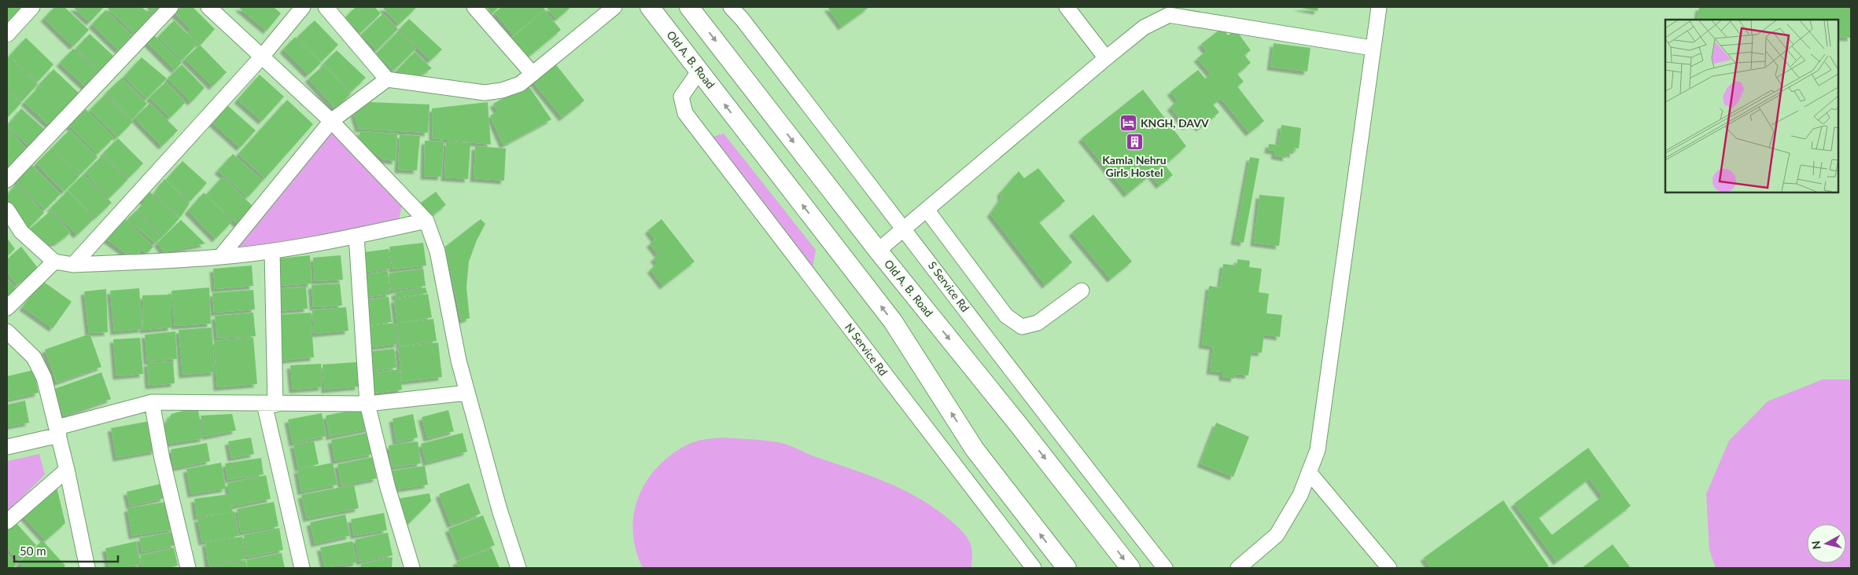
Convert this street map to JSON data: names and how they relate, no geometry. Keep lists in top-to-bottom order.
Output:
{
  "streets": {
    "main road": ["Old A. B. Road"],
    "street": ["S Service Rd", "N Service Rd"]
  },
  "crossings": [
    ["Old A. B. Road", "N Service Rd"]
  ],
  "places": {
    "hotel": ["KNGH, DAVV"],
    "building": ["Kamla Nehru Girls Hostel"]
  },
  "scale_bar": "50 m",
  "north": "left"
}
